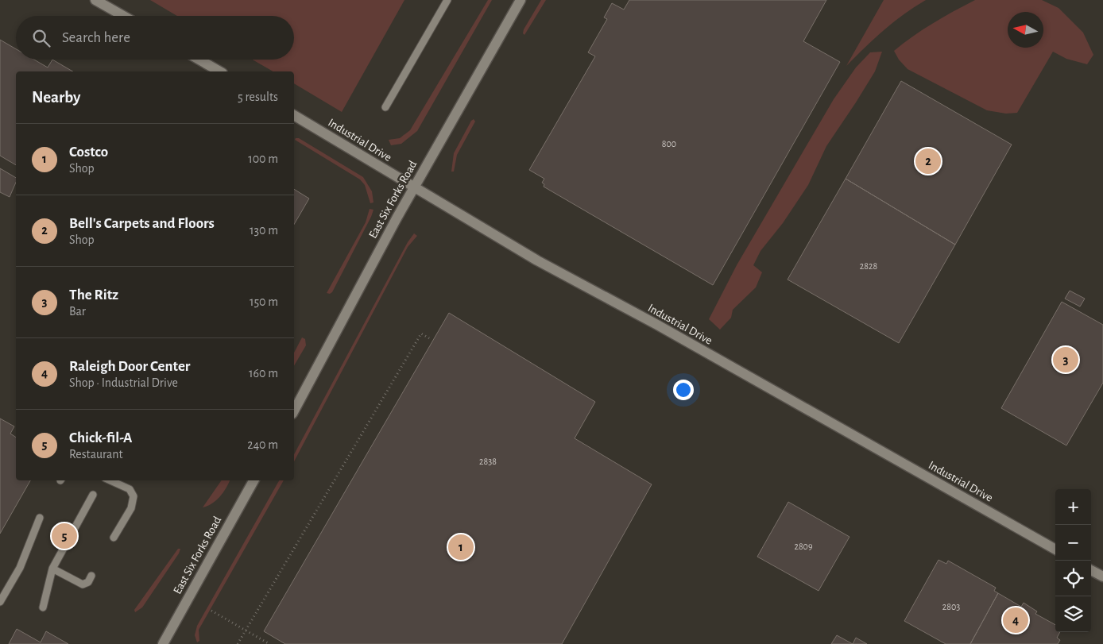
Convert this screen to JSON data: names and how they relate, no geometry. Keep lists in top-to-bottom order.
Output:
{
  "streets": {
    "street": ["Industrial Drive", "East Six Forks Road"]
  },
  "crossings": [
    ["Industrial Drive", "East Six Forks Road"]
  ],
  "house_numbers": [
    "800",
    "2828",
    "2838",
    "2809",
    "2803"
  ],
  "north": "left",
  "page": {
    "search": "Search here",
    "heading": ["Nearby", "5 results"],
    "list": [
      {
        "mark": "1",
        "name": "Costco",
        "note": "Shop",
        "value": "100 m"
      },
      {
        "mark": "2",
        "name": "Bell's Carpets and Floors",
        "note": "Shop",
        "value": "130 m"
      },
      {
        "mark": "3",
        "name": "The Ritz",
        "note": "Bar",
        "value": "150 m"
      },
      {
        "mark": "4",
        "name": "Raleigh Door Center",
        "note": "Shop · Industrial Drive",
        "value": "160 m"
      },
      {
        "mark": "5",
        "name": "Chick-fil-A",
        "note": "Restaurant",
        "value": "240 m"
      }
    ],
    "pins": [
      "2",
      "3",
      "5",
      "1",
      "4"
    ],
    "map_buttons": ["+", "−"]
  }
}
